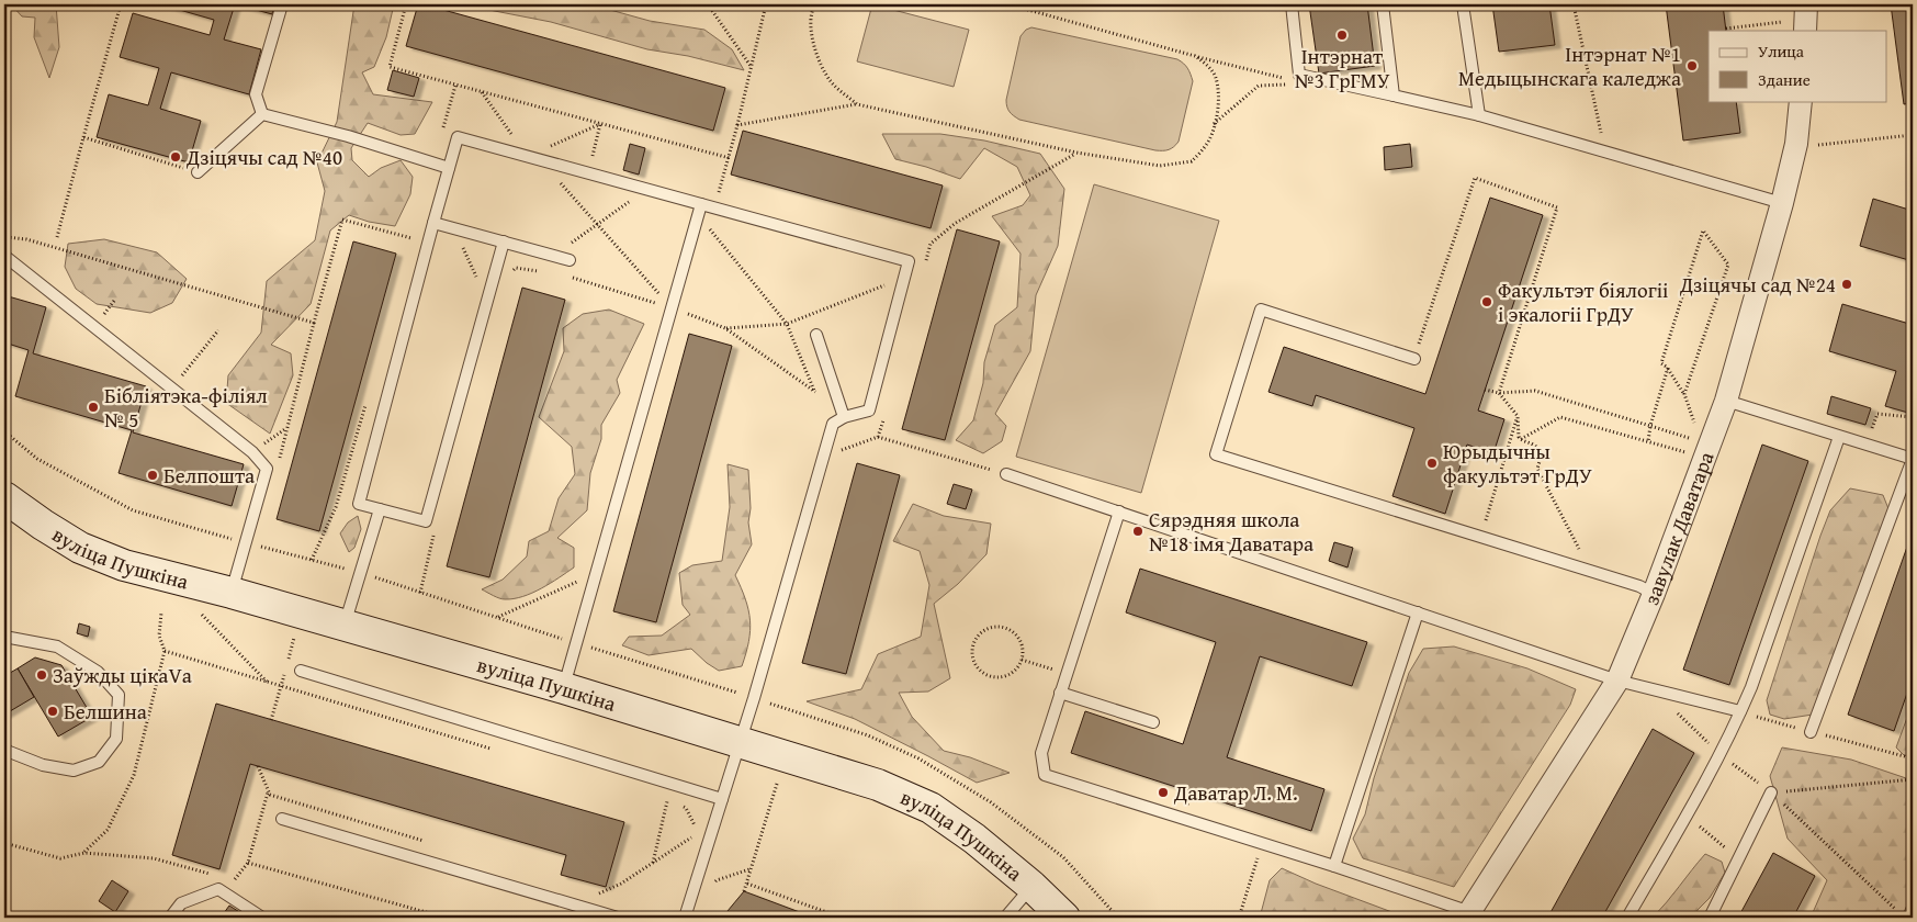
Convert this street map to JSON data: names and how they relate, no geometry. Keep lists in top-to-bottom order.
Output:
{
  "streets": {
    "street": ["завулак Даватара", "вуліца Пушкіна"]
  },
  "places": [
    "Інтэрнат №3 ГрГМУ",
    "Інтэрнат №1 Медыцынскага каледжа",
    "Дзіцячы сад №40",
    "Дзіцячы сад №24",
    "Факультэт біялогіі і экалогіі ГрДУ",
    "Бібліятэка-філіял № 5",
    "Юрыдычны факультэт ГрДУ",
    "Белпошта",
    "Сярэдняя школа №18 імя Даватара",
    "Заўжды цікаVа",
    "Белшина",
    "Даватар Л. М."
  ],
  "legend": ["Улица", "Здание"]
}
